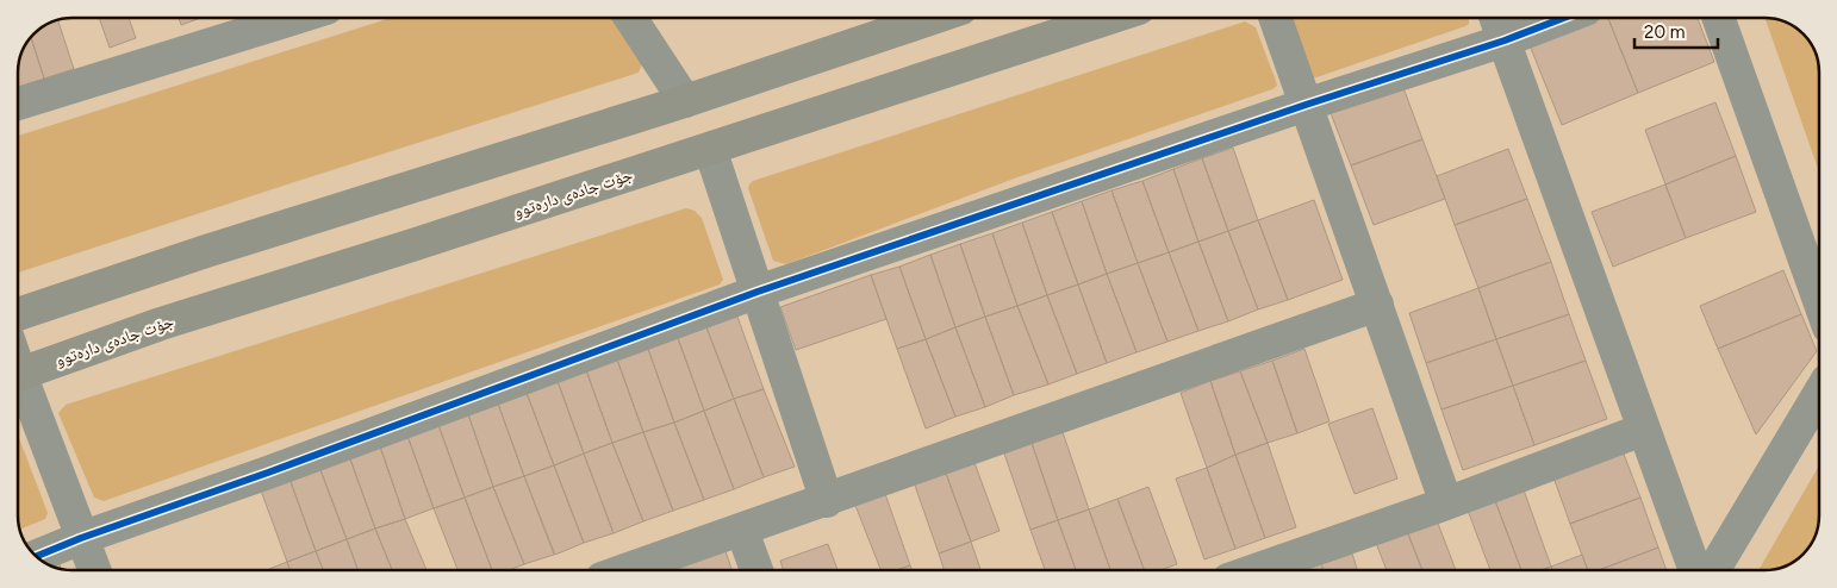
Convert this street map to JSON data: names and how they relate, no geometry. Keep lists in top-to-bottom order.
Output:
{
  "streets": {
    "main road": ["جۆت جادەی دارەتوو"]
  },
  "scale_bar": "20 m"
}
